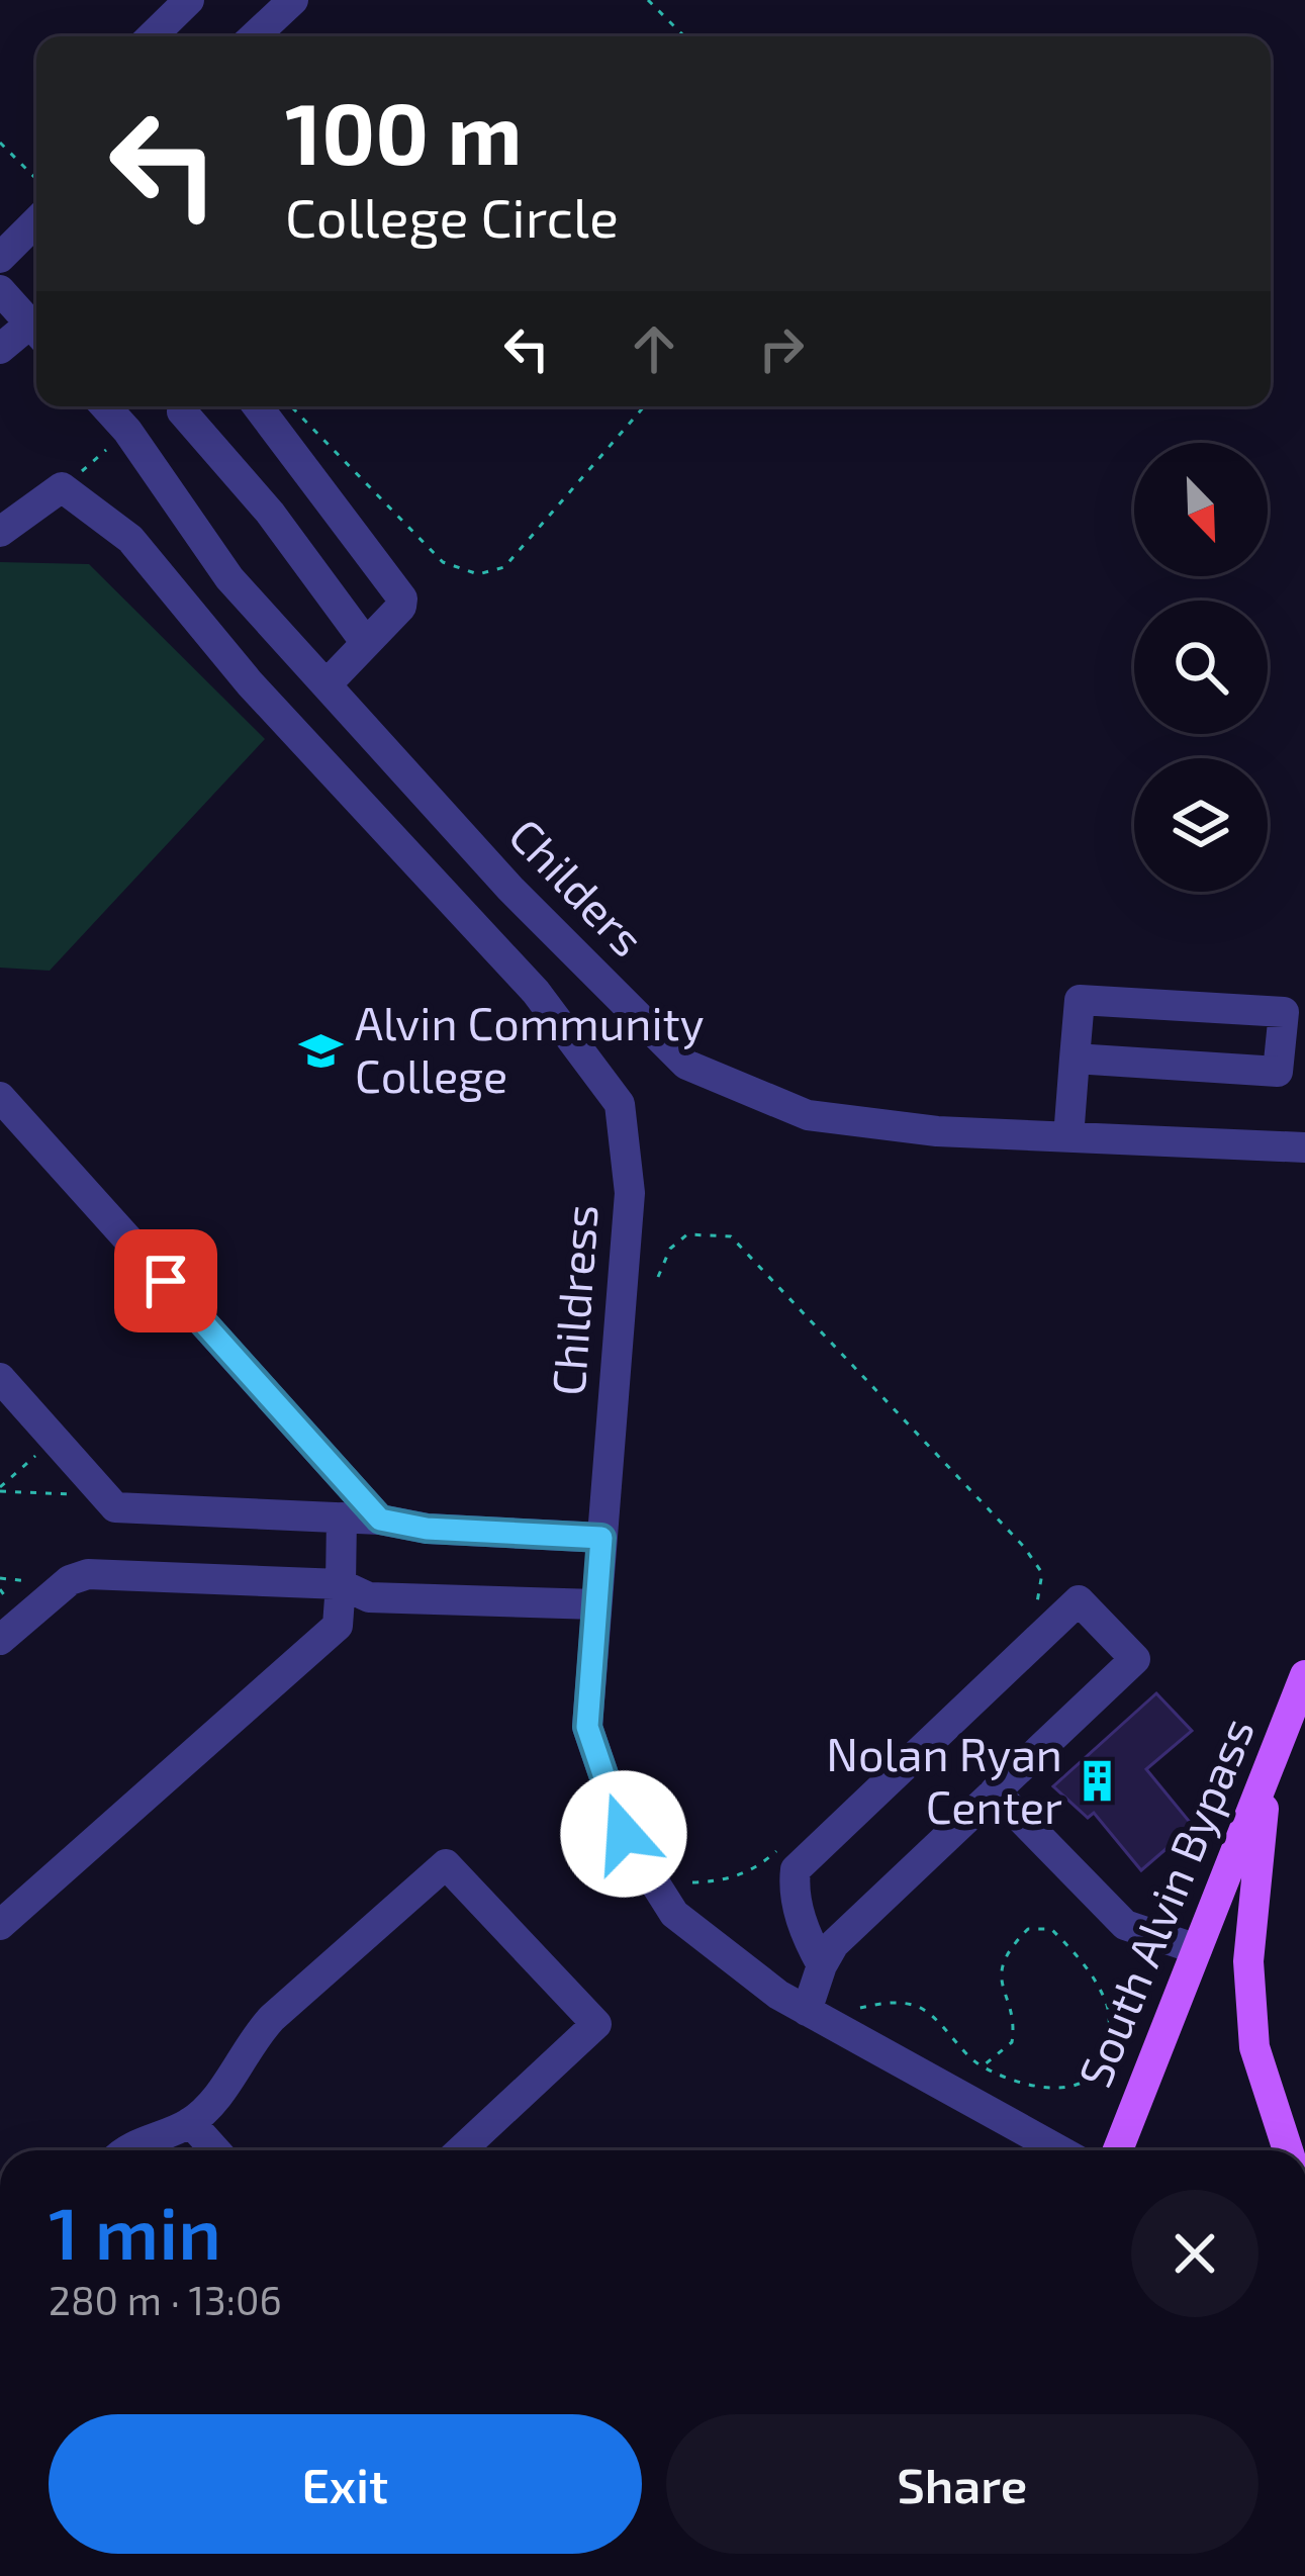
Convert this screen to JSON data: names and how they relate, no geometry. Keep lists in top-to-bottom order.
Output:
{
  "streets": {
    "main road": ["South Alvin Bypass"],
    "street": ["Childers", "Childress"]
  },
  "places": {
    "school or university": ["Alvin Community College"],
    "building": ["Nolan Ryan Center"]
  },
  "north": "bottom right",
  "page": {
    "turn": ["100 m", "College Circle"],
    "heading": ["1 min", "280 m · 13:06"],
    "buttons": ["Exit", "Share"]
  }
}
